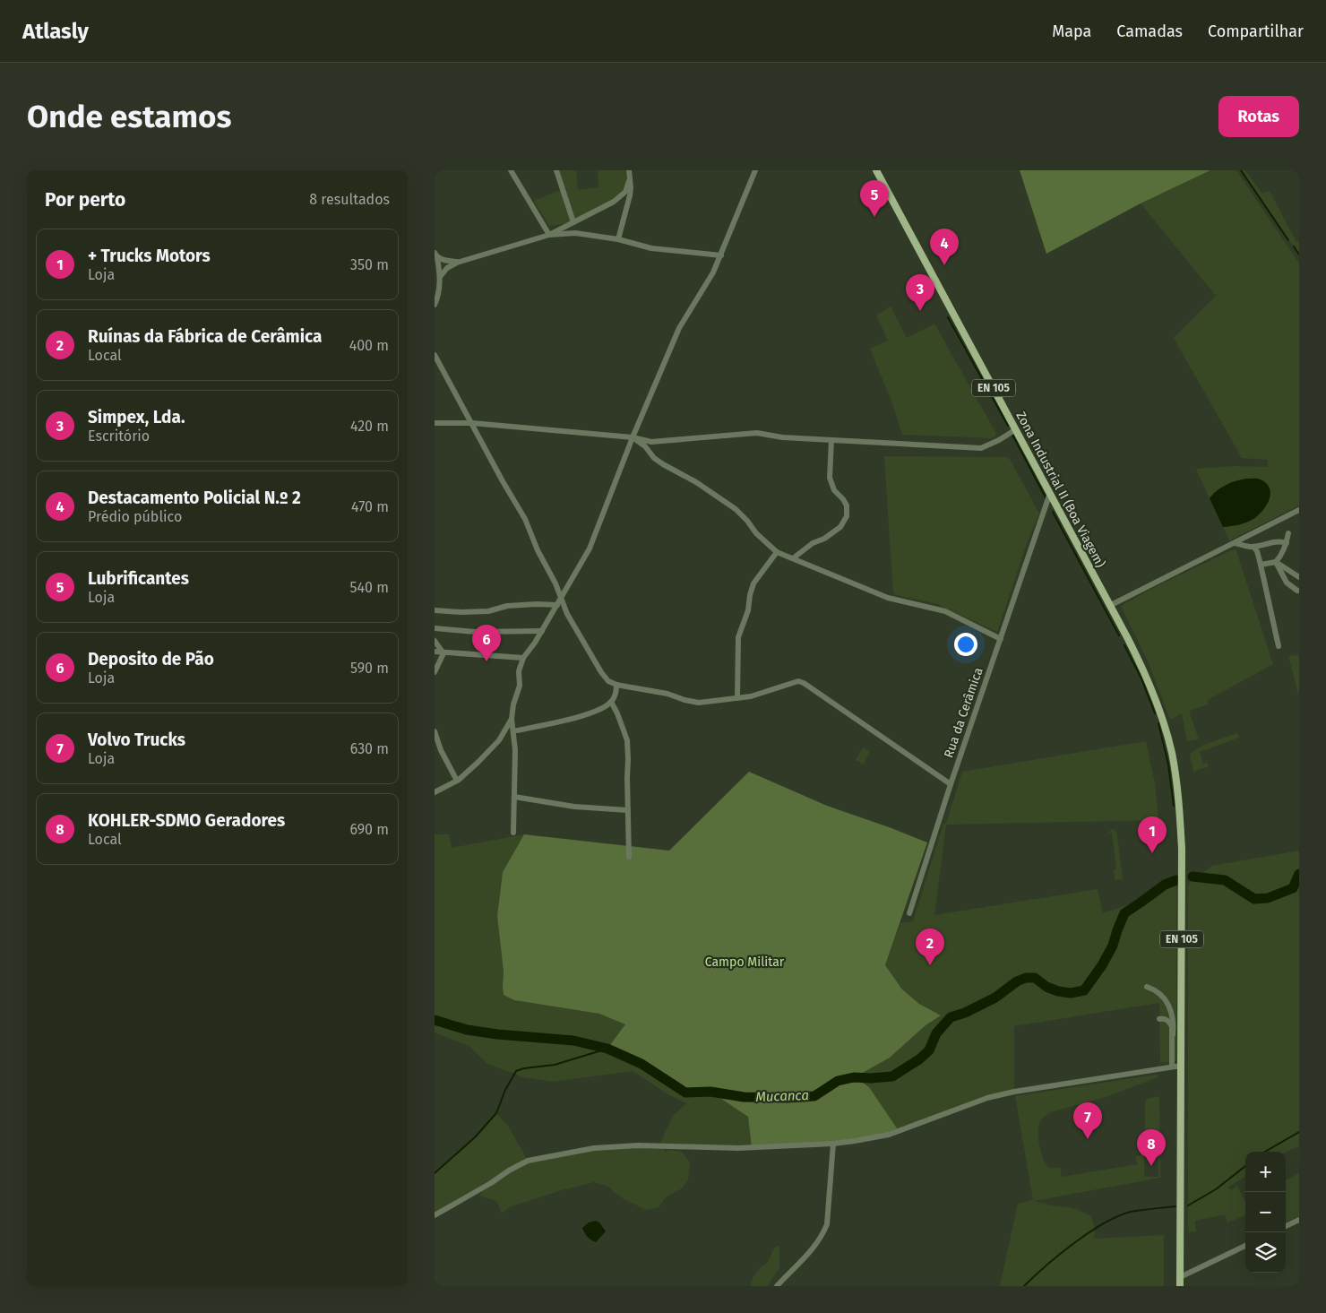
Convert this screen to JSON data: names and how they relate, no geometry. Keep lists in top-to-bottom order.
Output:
{
  "streets": {
    "main road": ["EN 105", "Zona Industrial II (Boa Viagem)"],
    "street": ["Rua da Cerâmica"]
  },
  "crossings": [
    ["EN 105", "Zona Industrial II (Boa Viagem)"],
    ["Zona Industrial II (Boa Viagem)", "Rua da Cerâmica"]
  ],
  "water": ["Mucanca"],
  "parks": ["Campo Militar"],
  "page": {
    "header": "Atlasly",
    "nav": ["Mapa", "Camadas", "Compartilhar"],
    "buttons": "Rotas",
    "title": "Onde estamos",
    "heading": ["Por perto", "8 resultados"],
    "pins": [
      "5",
      "4",
      "3",
      "6",
      "1",
      "2",
      "7",
      "8"
    ],
    "list": [
      {
        "mark": "1",
        "name": "+ Trucks Motors",
        "note": "Loja",
        "value": "350 m"
      },
      {
        "mark": "2",
        "name": "Ruínas da Fábrica de Cerâmica",
        "note": "Local",
        "value": "400 m"
      },
      {
        "mark": "3",
        "name": "Simpex, Lda.",
        "note": "Escritório",
        "value": "420 m"
      },
      {
        "mark": "4",
        "name": "Destacamento Policial N.º 2",
        "note": "Prédio público",
        "value": "470 m"
      },
      {
        "mark": "5",
        "name": "Lubrificantes",
        "note": "Loja",
        "value": "540 m"
      },
      {
        "mark": "6",
        "name": "Deposito de Pão",
        "note": "Loja",
        "value": "590 m"
      },
      {
        "mark": "7",
        "name": "Volvo Trucks",
        "note": "Loja",
        "value": "630 m"
      },
      {
        "mark": "8",
        "name": "KOHLER-SDMO Geradores",
        "note": "Local",
        "value": "690 m"
      }
    ],
    "map_buttons": ["+", "−"]
  }
}
